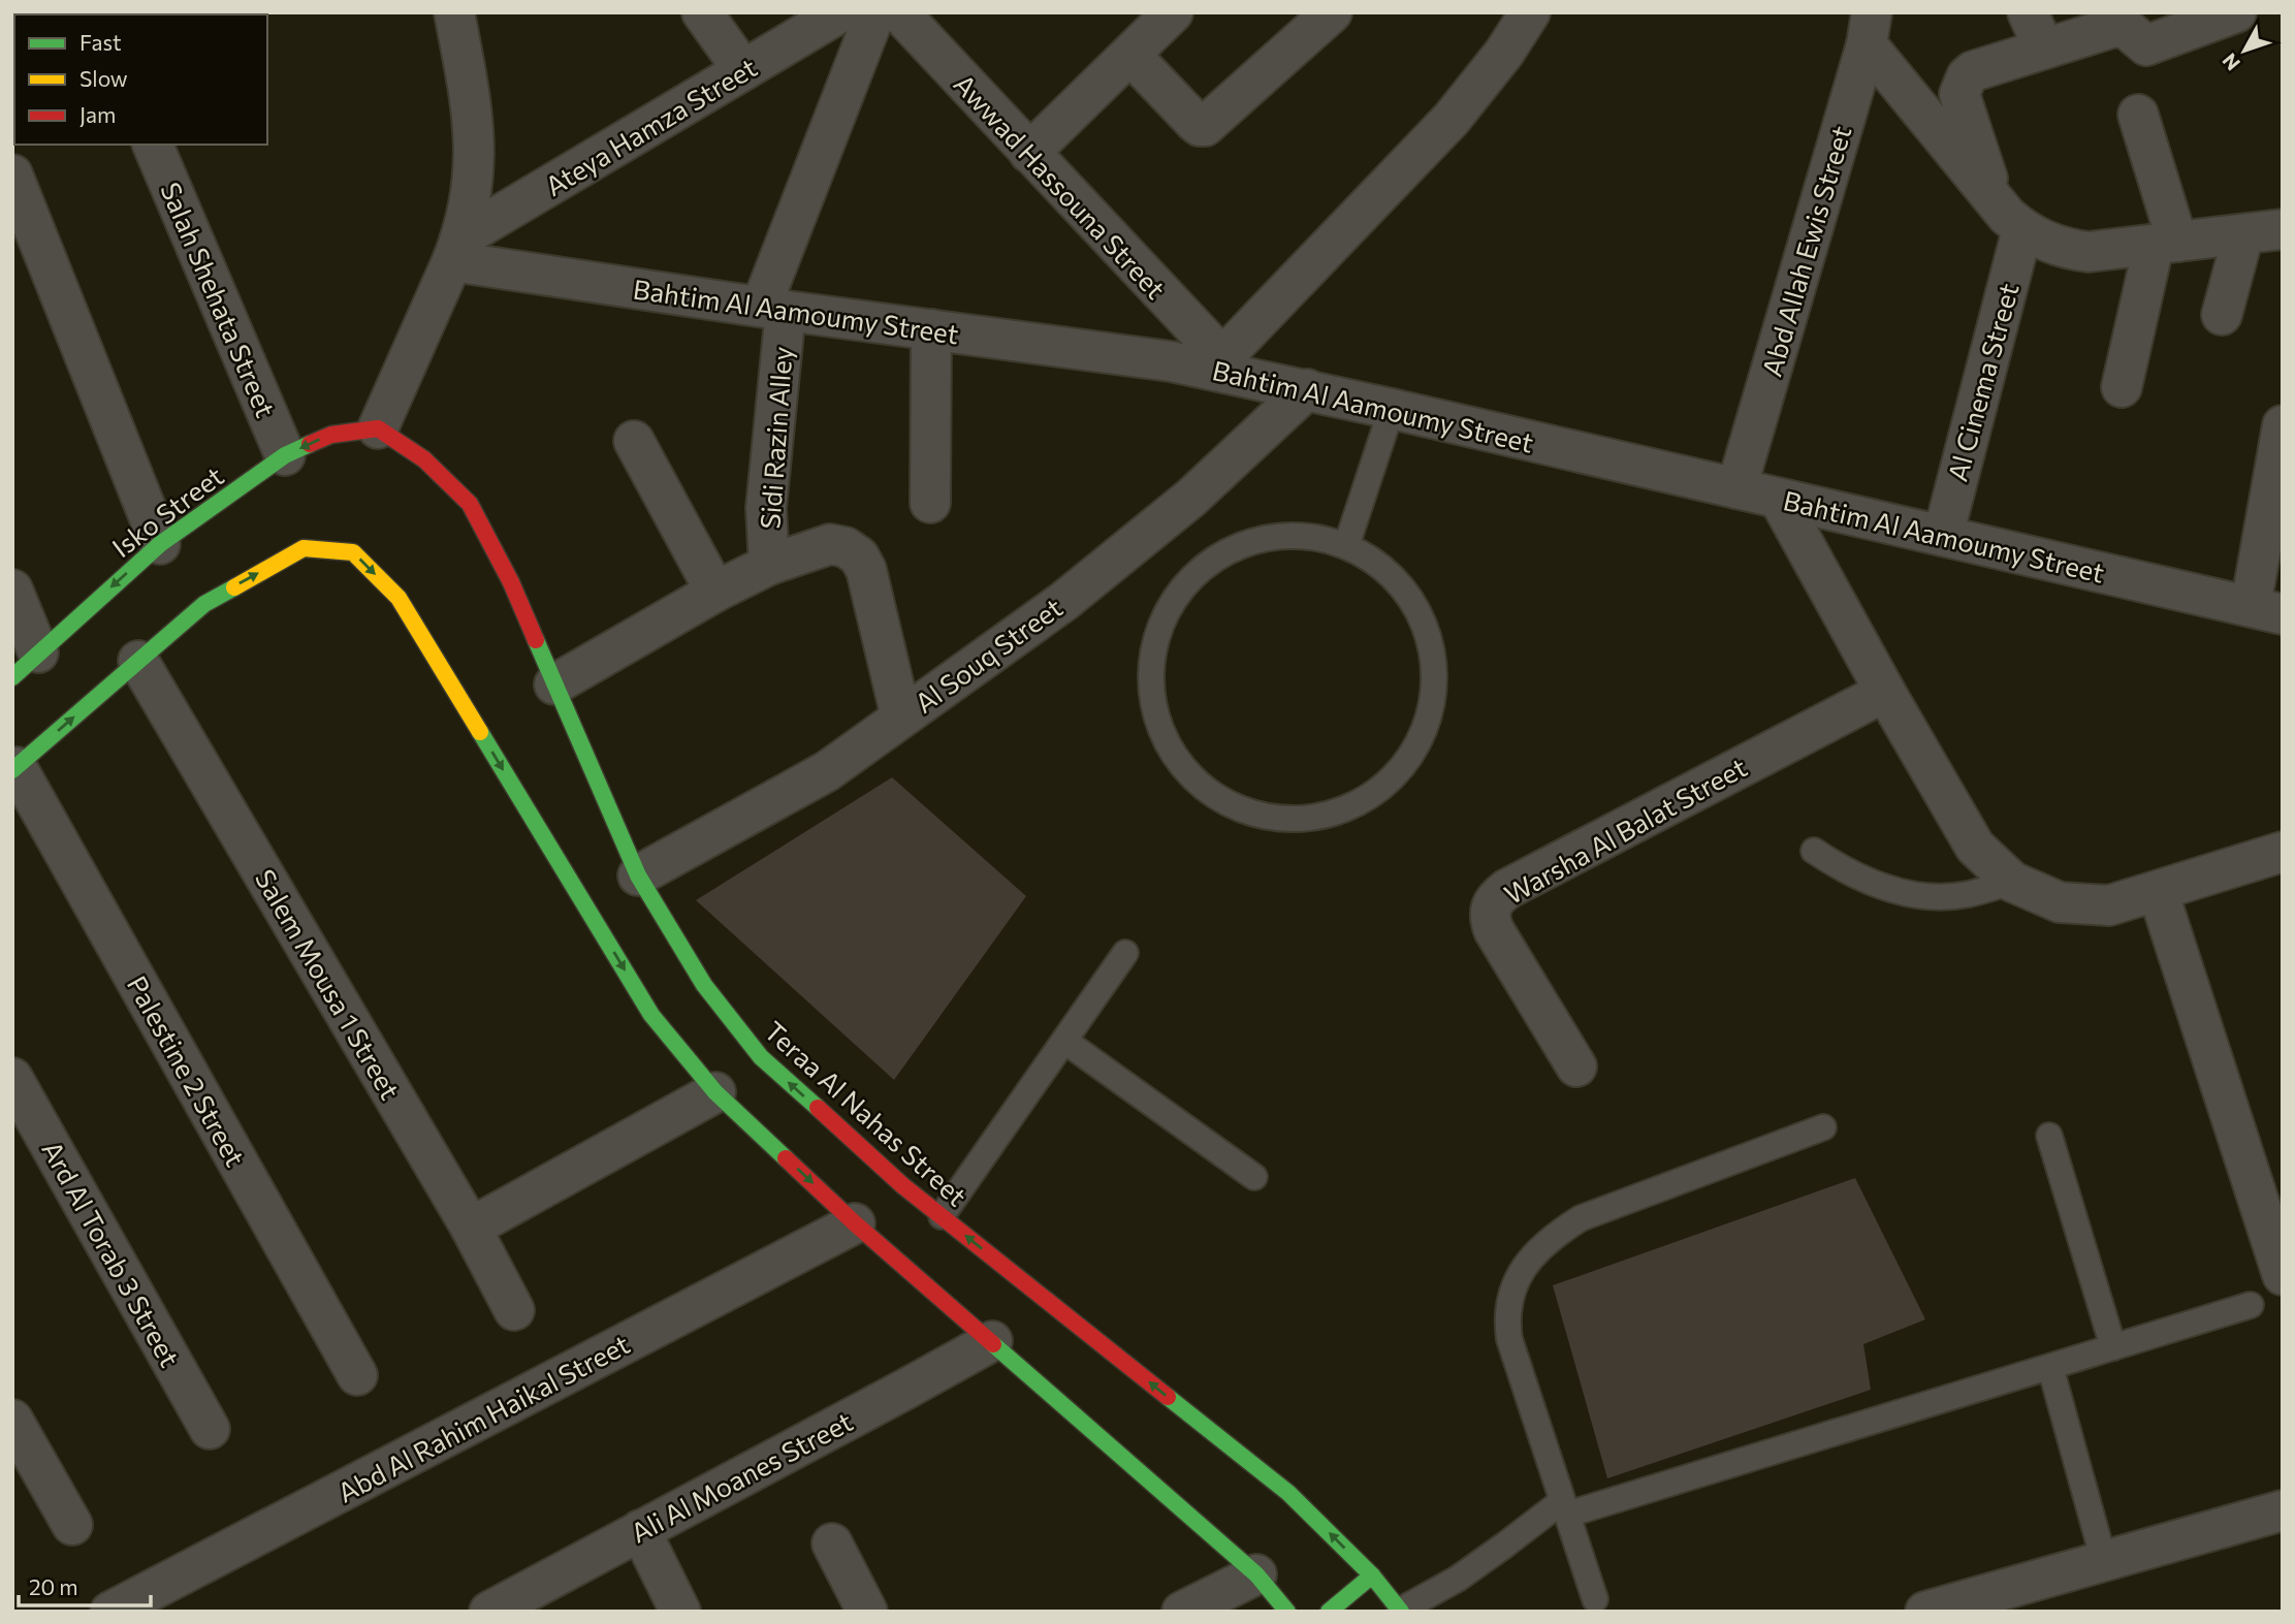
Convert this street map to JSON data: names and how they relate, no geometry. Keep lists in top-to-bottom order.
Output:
{
  "streets": {
    "main road": ["Isko Street", "Teraa Al Nahas Street"],
    "street": [
      "Ateya Hamza Street",
      "Awwad Hassouna Street",
      "Abd Allah Ewis Street",
      "Salah Shehata Street",
      "Bahtim Al Aamoumy Street",
      "Al Cinema Street",
      "Sidi Razin Alley",
      "Al Souq Street",
      "Warsha Al Balat Street",
      "Salem Mousa 1 Street",
      "Palestine 2 Street",
      "Ard Al Torab 3 Street",
      "Abd Al Rahim Haikal Street",
      "Ali Al Moanes Street"
    ]
  },
  "crossings": [
    ["Ateya Hamza Street", "Bahtim Al Aamoumy Street"],
    ["Awwad Hassouna Street", "Bahtim Al Aamoumy Street"],
    ["Abd Allah Ewis Street", "Bahtim Al Aamoumy Street"],
    ["Salah Shehata Street", "Isko Street"],
    ["Bahtim Al Aamoumy Street", "Al Cinema Street"],
    ["Bahtim Al Aamoumy Street", "Sidi Razin Alley"],
    ["Bahtim Al Aamoumy Street", "Al Souq Street"],
    ["Isko Street", "Teraa Al Nahas Street"],
    ["Al Souq Street", "Teraa Al Nahas Street"]
  ],
  "legend": ["Fast", "Slow", "Jam"],
  "scale_bar": "20 m",
  "north": "bottom left"
}
